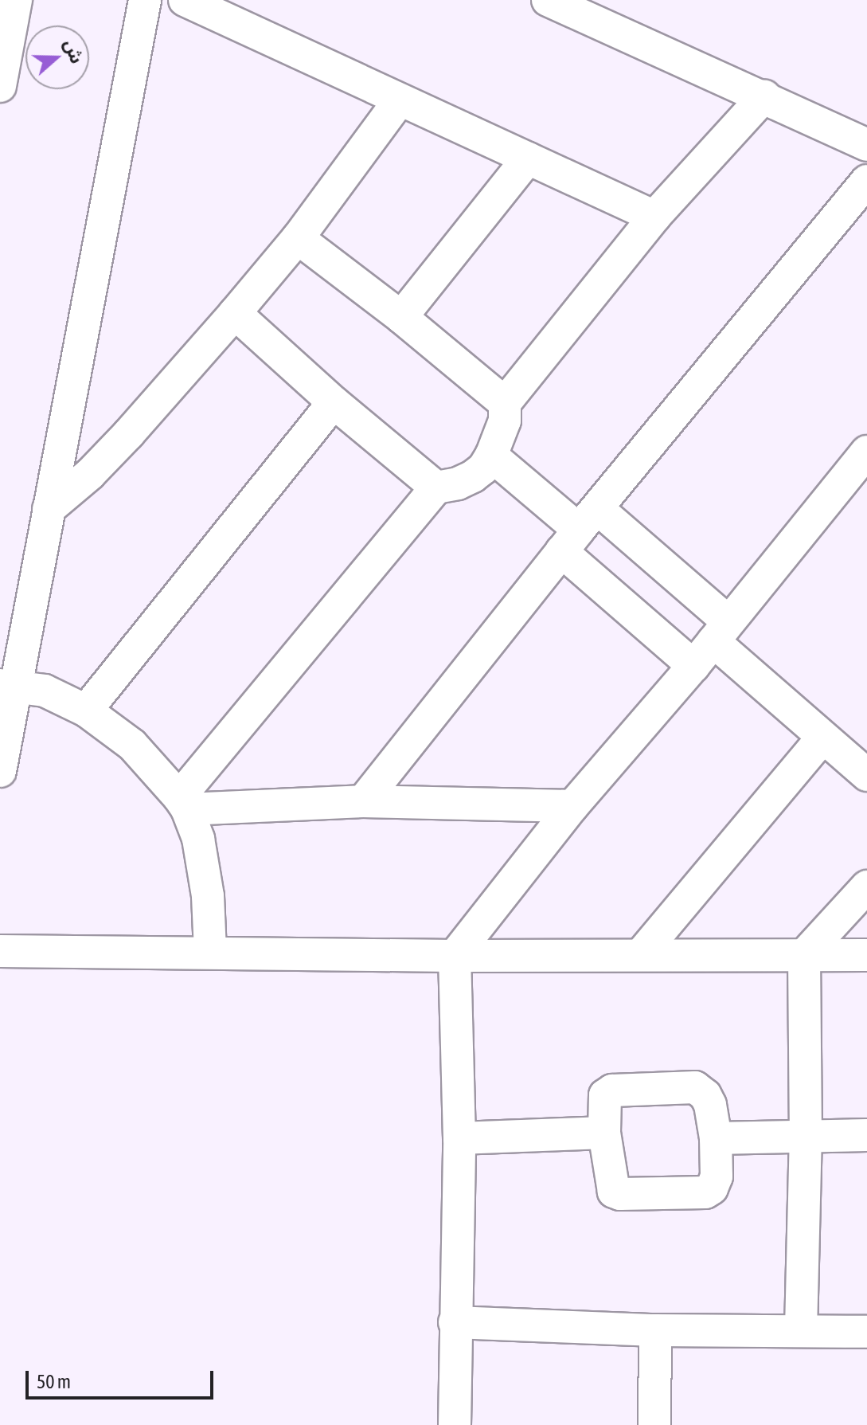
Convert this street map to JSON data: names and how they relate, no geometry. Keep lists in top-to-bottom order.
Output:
{
  "scale_bar": "50 m",
  "north": "right"
}
